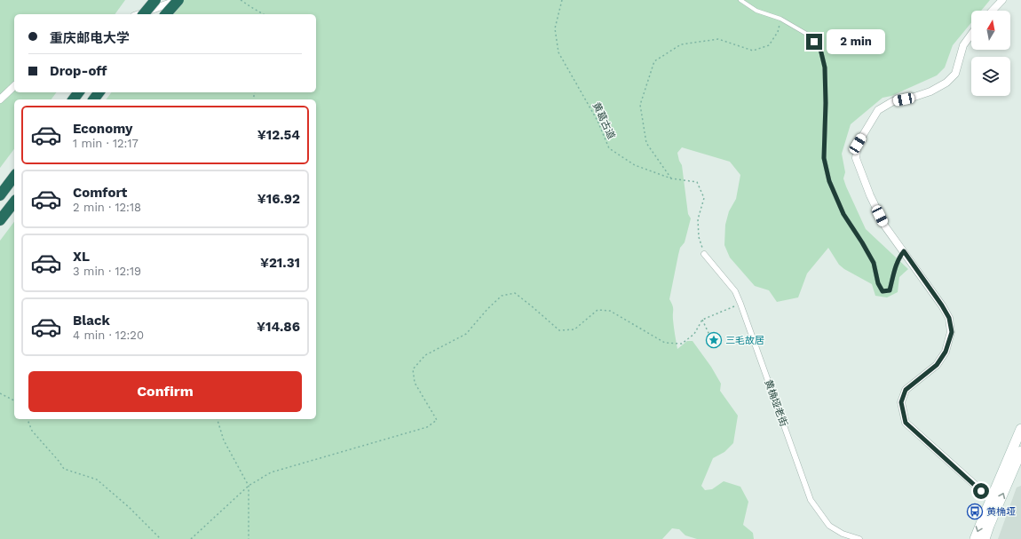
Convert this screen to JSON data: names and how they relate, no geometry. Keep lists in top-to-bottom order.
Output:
{
  "streets": {
    "street": ["黄桷垭老街"],
    "path": ["黄葛古道"]
  },
  "crossings": [
    ["黄葛古道", "黄桷垭老街"]
  ],
  "places": {
    "place": ["三毛故居"],
    "bus stop": ["黄桷垭"]
  },
  "north": "top",
  "page": {
    "banner": ["重庆邮电大学", "Drop-off"],
    "bubble": "2 min",
    "list": [
      {
        "name": "Economy",
        "note": "1 min · 12:17",
        "value": "¥12.54"
      },
      {
        "name": "Comfort",
        "note": "2 min · 12:18",
        "value": "¥16.92"
      },
      {
        "name": "XL",
        "note": "3 min · 12:19",
        "value": "¥21.31"
      },
      {
        "name": "Black",
        "note": "4 min · 12:20",
        "value": "¥14.86"
      }
    ],
    "buttons": "Confirm"
  }
}
